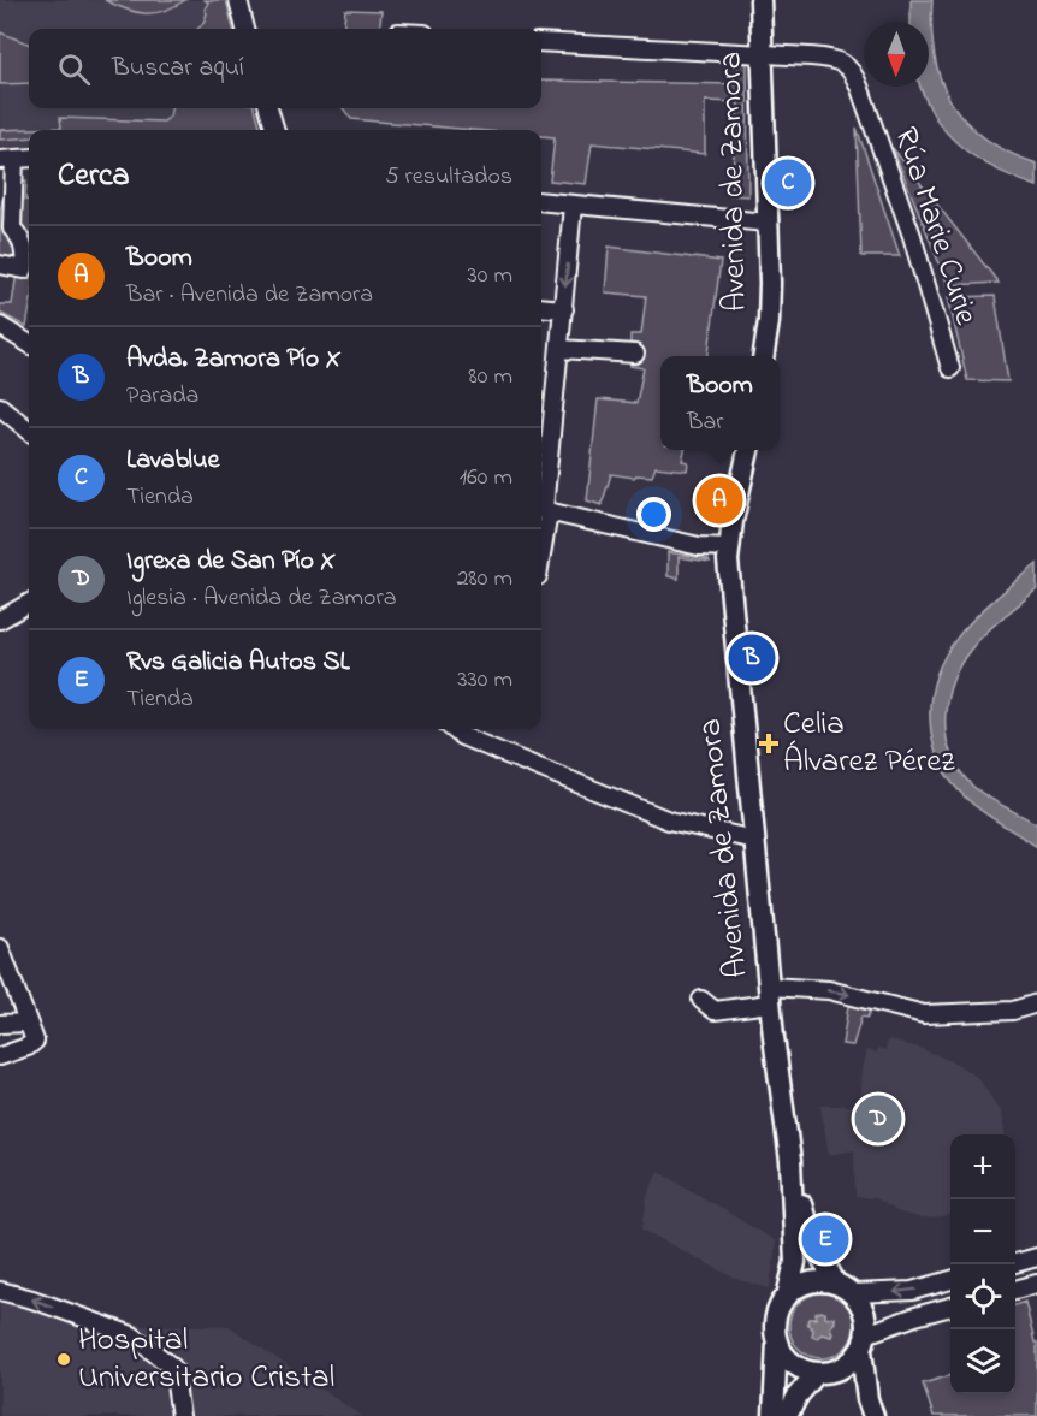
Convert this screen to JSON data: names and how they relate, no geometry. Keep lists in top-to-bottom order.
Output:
{
  "streets": {
    "street": ["Avenida de Zamora", "Rúa Marie Curie"]
  },
  "crossings": [
    ["Avenida de Zamora", "Rúa Marie Curie"]
  ],
  "places": {
    "health": ["Celia Álvarez Pérez"],
    "other": ["Hospital Universitario Cristal"]
  },
  "north": "bottom",
  "page": {
    "search": "Buscar aquí",
    "heading": ["Cerca", "5 resultados"],
    "pins": [
      "C",
      "A",
      "B",
      "D",
      "E"
    ],
    "list": [
      {
        "mark": "A",
        "name": "Boom",
        "note": "Bar · Avenida de Zamora",
        "value": "30 m"
      },
      {
        "mark": "B",
        "name": "Avda. Zamora Pío X",
        "note": "Parada",
        "value": "80 m"
      },
      {
        "mark": "C",
        "name": "Lavablue",
        "note": "Tienda",
        "value": "160 m"
      },
      {
        "mark": "D",
        "name": "Igrexa de San Pío X",
        "note": "Iglesia · Avenida de Zamora",
        "value": "280 m"
      },
      {
        "mark": "E",
        "name": "Rvs Galicia Autos SL",
        "note": "Tienda",
        "value": "330 m"
      }
    ],
    "popup": ["Boom", "Bar"],
    "map_buttons": ["+", "−"]
  }
}
